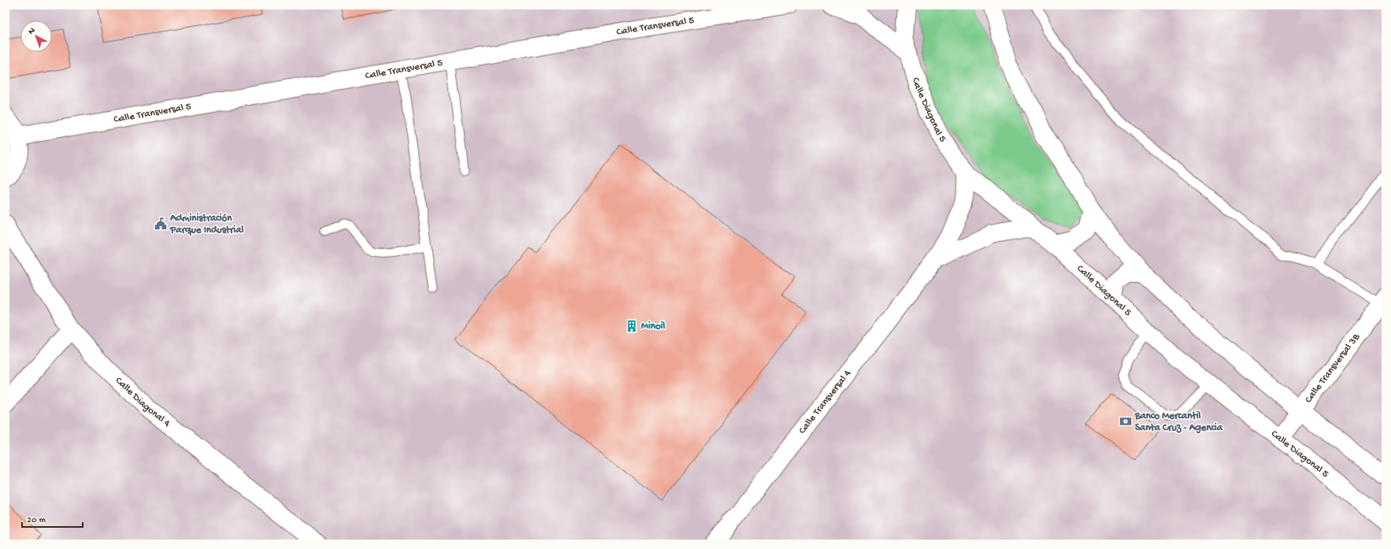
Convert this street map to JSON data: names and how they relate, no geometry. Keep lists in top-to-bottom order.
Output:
{
  "streets": {
    "street": [
      "Calle Transversal 5",
      "Calle Diagonal 5",
      "Calle Transversal 3B",
      "Calle Diagonal 4",
      "Calle Transversal 4"
    ]
  },
  "crossings": [
    ["Calle Diagonal 5", "Calle Transversal 3B"],
    ["Calle Diagonal 5", "Calle Transversal 4"]
  ],
  "places": {
    "public building": ["Administración Parque Industrial"],
    "building": ["Minoil"],
    "bank": ["Banco Mercantil Santa Cruz - Agencia"]
  },
  "scale_bar": "20 m",
  "north": "top left"
}
